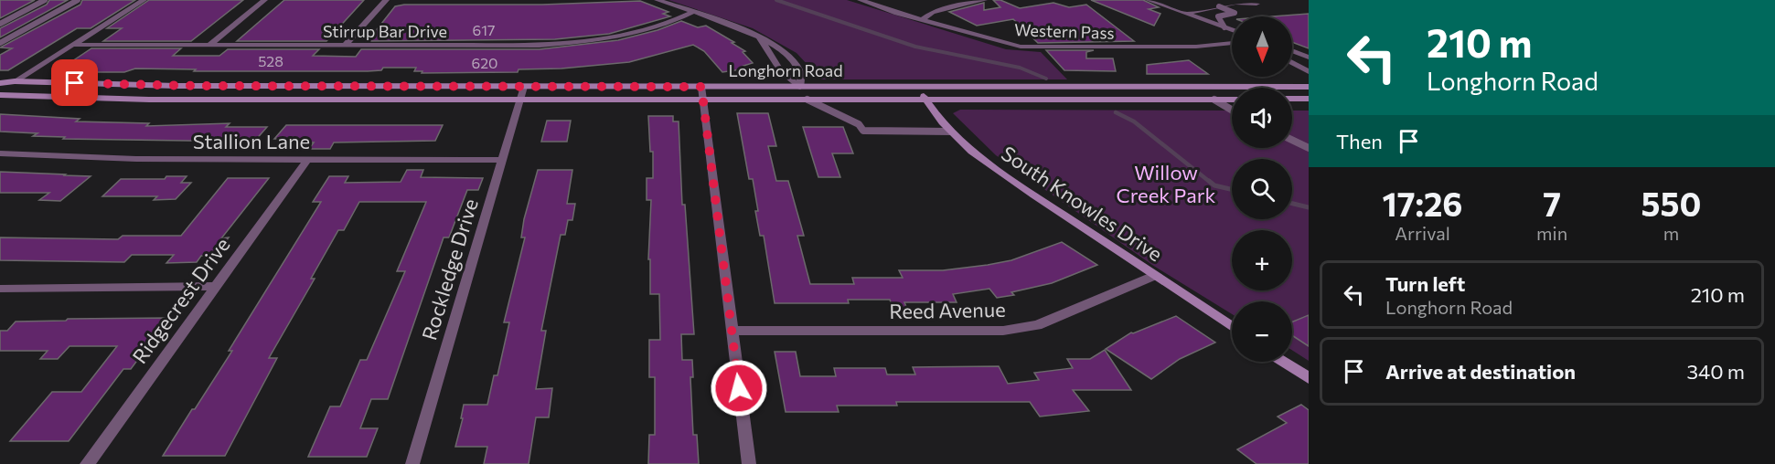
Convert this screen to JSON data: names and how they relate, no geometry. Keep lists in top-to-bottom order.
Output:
{
  "streets": {
    "main road": ["Longhorn Road", "South Knowles Drive"],
    "street": [
      "Stirrup Bar Drive",
      "Western Pass",
      "Stallion Lane",
      "Rockledge Drive",
      "Ridgecrest Drive",
      "Reed Avenue"
    ]
  },
  "crossings": [
    ["Longhorn Road", "South Knowles Drive"],
    ["Longhorn Road", "Rockledge Drive"],
    ["Stallion Lane", "Rockledge Drive"],
    ["Stallion Lane", "Ridgecrest Drive"],
    ["South Knowles Drive", "Reed Avenue"]
  ],
  "parks": ["Willow Creek Park"],
  "house_numbers": ["617", "528", "620"],
  "north": "bottom",
  "page": {
    "turn": ["210 m", "Longhorn Road"],
    "map_buttons": ["+", "−"],
    "then": "Then",
    "eta": [
      "17:26",
      "Arrival",
      "7",
      "min",
      "550",
      "m"
    ],
    "list": [
      {
        "name": "Turn left",
        "note": "Longhorn Road",
        "value": "210 m"
      },
      {
        "name": "Arrive at destination",
        "value": "340 m"
      }
    ]
  }
}
